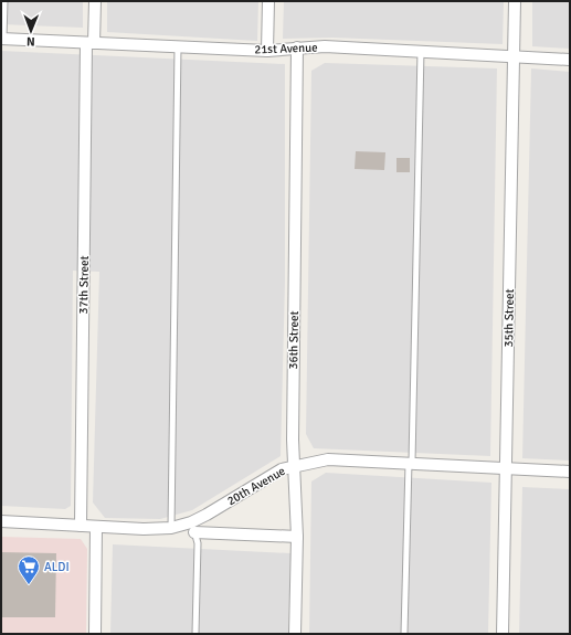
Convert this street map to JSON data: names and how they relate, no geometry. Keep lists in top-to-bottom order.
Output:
{
  "streets": {
    "street": [
      "21st Avenue",
      "37th Street",
      "35th Street",
      "36th Street",
      "20th Avenue"
    ]
  },
  "crossings": [
    ["21st Avenue", "37th Street"],
    ["21st Avenue", "35th Street"],
    ["21st Avenue", "36th Street"],
    ["37th Street", "20th Avenue"],
    ["35th Street", "20th Avenue"],
    ["36th Street", "20th Avenue"]
  ],
  "places": {
    "supermarket": ["ALDI"]
  },
  "north": "bottom"
}
